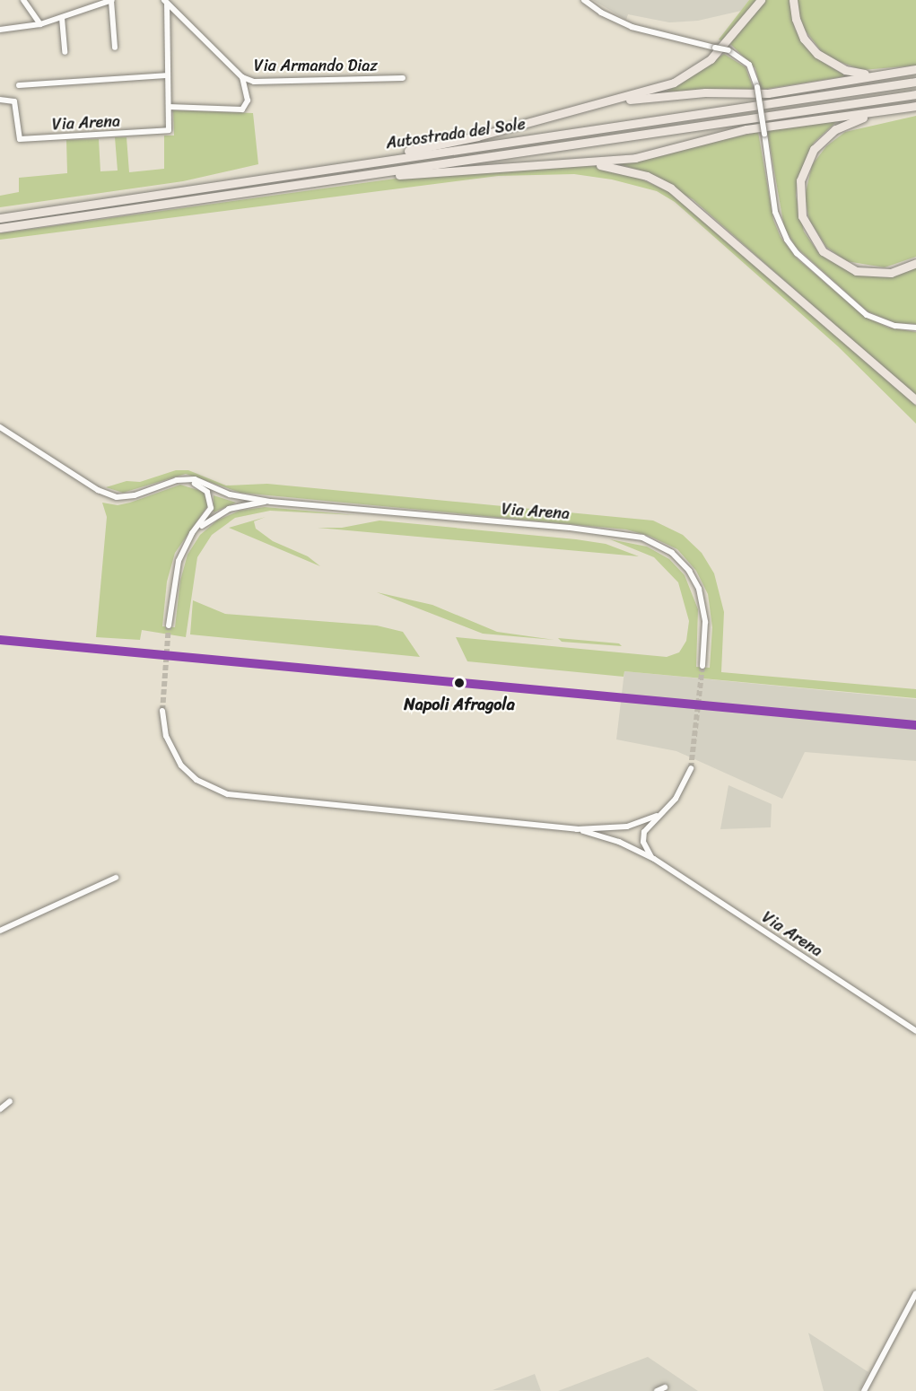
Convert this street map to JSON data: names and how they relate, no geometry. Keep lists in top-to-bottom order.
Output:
{
  "streets": {
    "highway": ["Autostrada del Sole"],
    "street": ["Via Armando Diaz", "Via Arena"]
  },
  "crossings": [
    ["Via Armando Diaz", "Via Arena"]
  ],
  "places": ["Napoli Afragola"]
}
